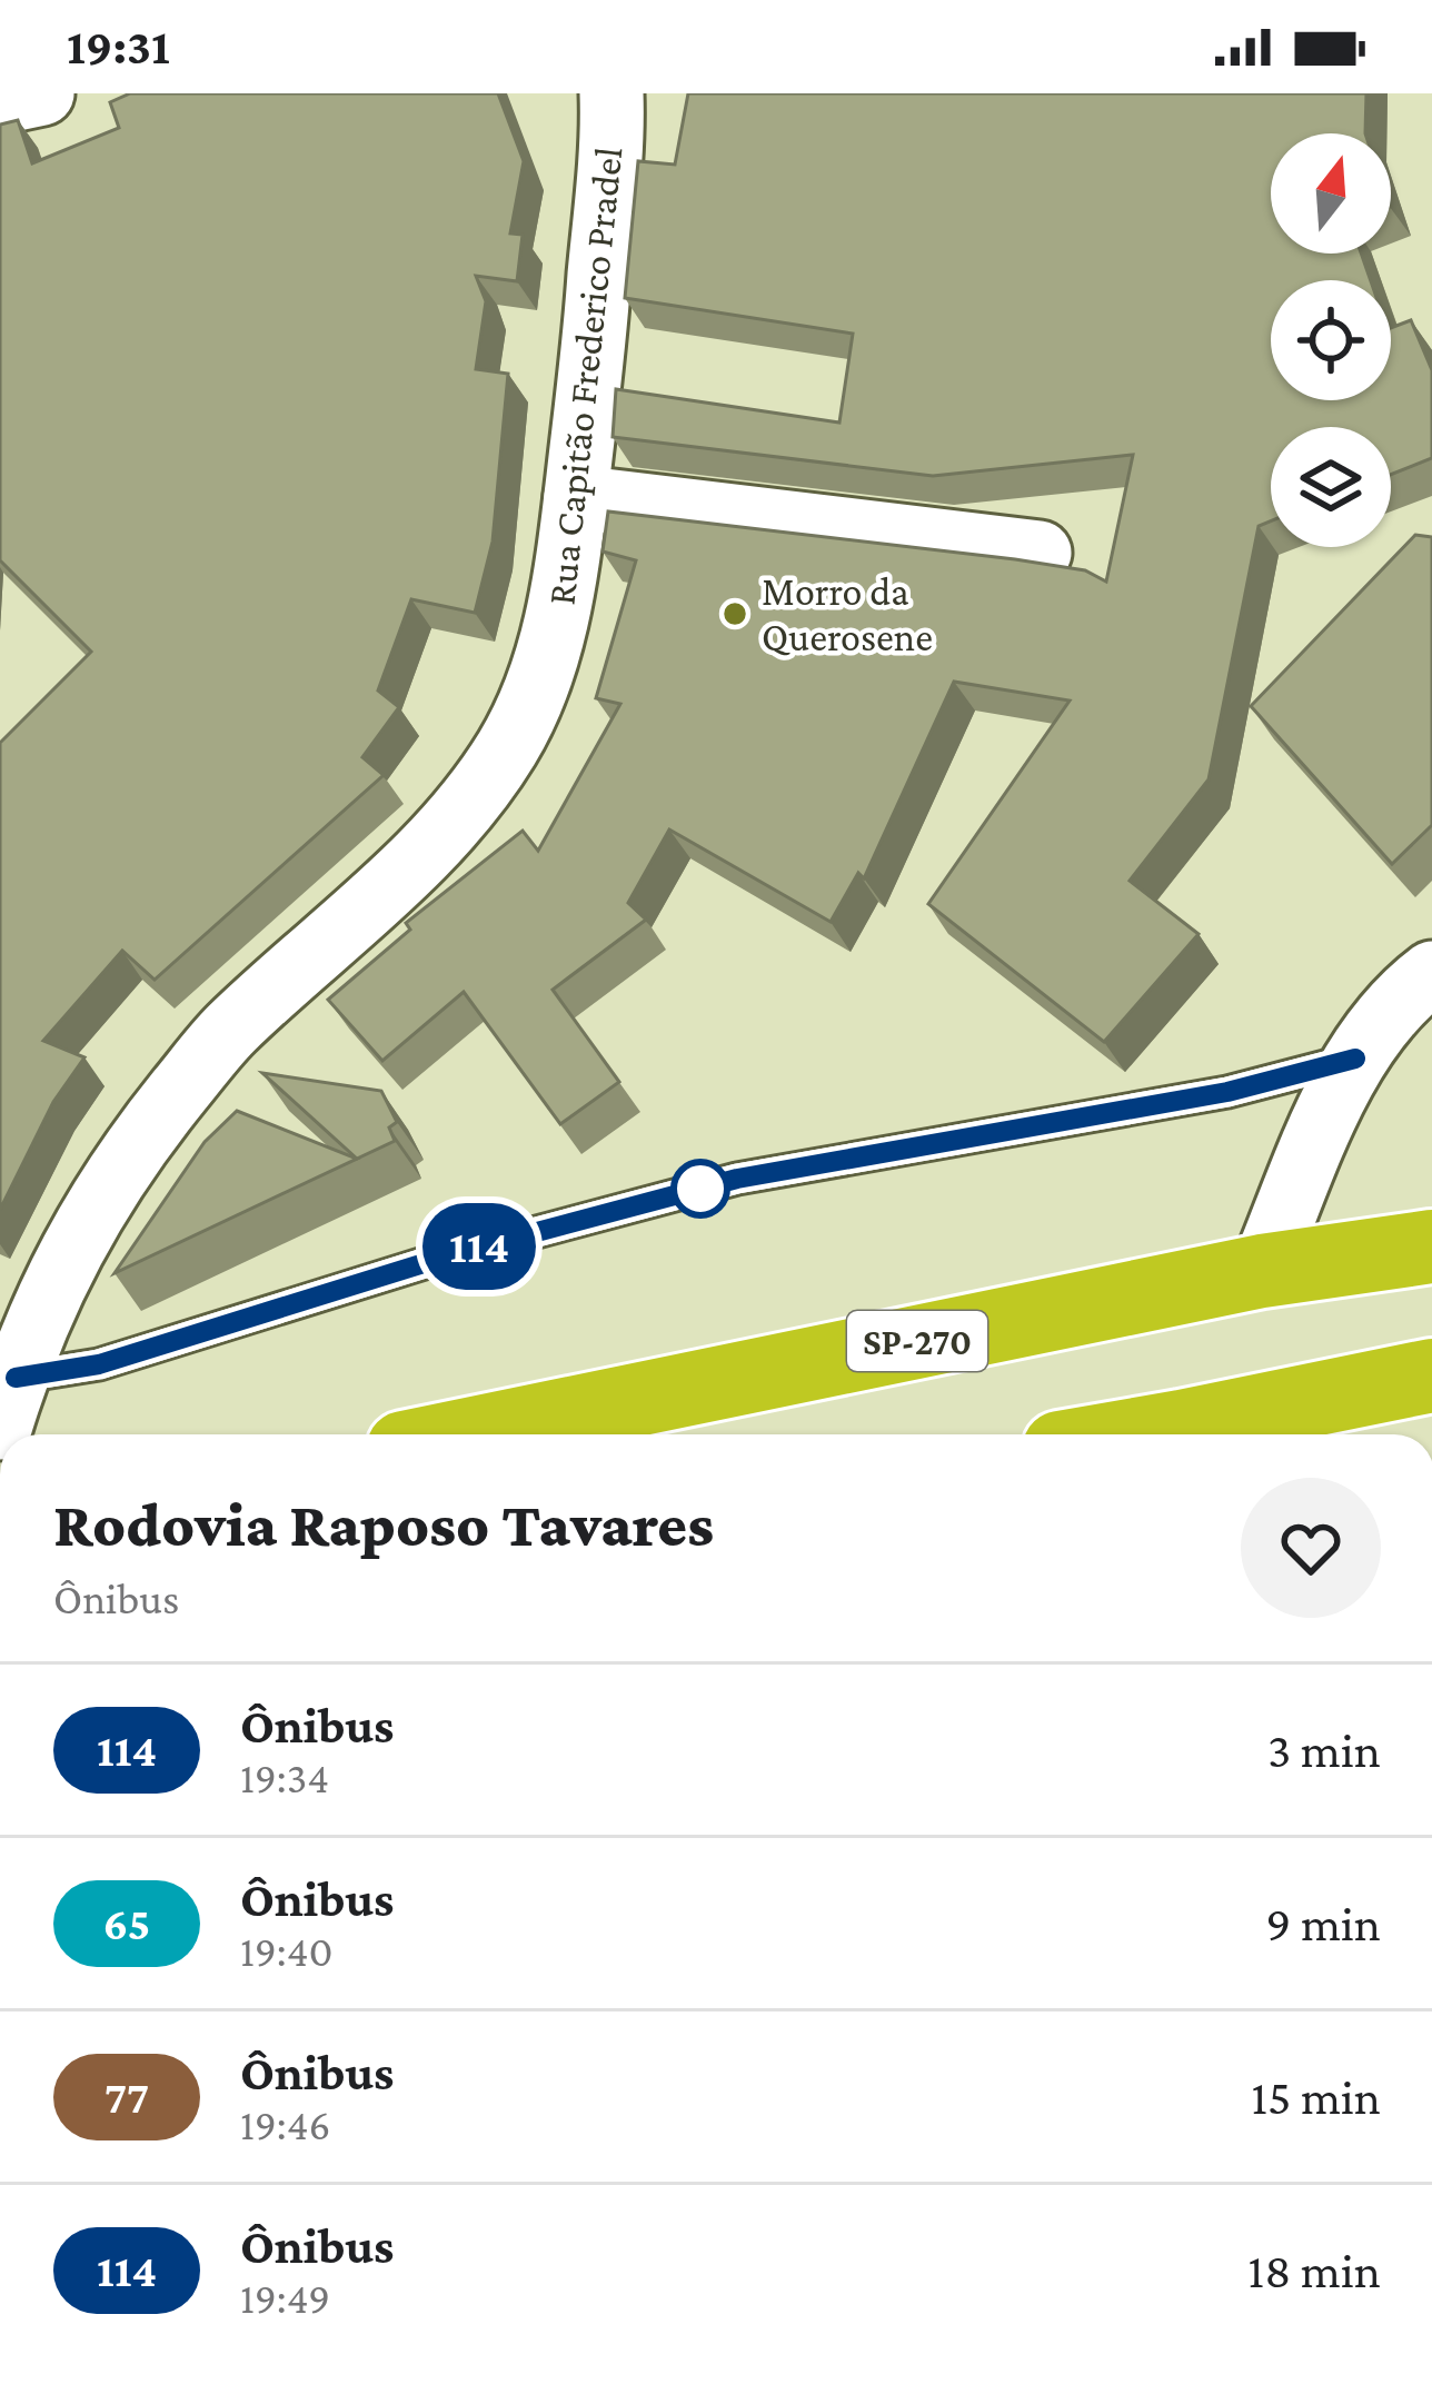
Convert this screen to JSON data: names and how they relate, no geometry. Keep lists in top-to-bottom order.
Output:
{
  "streets": {
    "highway": ["SP-270"],
    "street": ["Rua Capitão Frederico Pradel"]
  },
  "places": ["Morro da Querosene"],
  "lines": ["bus line 114"],
  "north": "top",
  "page": {
    "status": "19:31",
    "on_map": "114",
    "heading": ["Rodovia Raposo Tavares", "Ônibus"],
    "list": [
      {
        "mark": "114",
        "name": "Ônibus",
        "note": "19:34",
        "value": "3 min"
      },
      {
        "mark": "65",
        "name": "Ônibus",
        "note": "19:40",
        "value": "9 min"
      },
      {
        "mark": "77",
        "name": "Ônibus",
        "note": "19:46",
        "value": "15 min"
      },
      {
        "mark": "114",
        "name": "Ônibus",
        "note": "19:49",
        "value": "18 min"
      }
    ]
  }
}
